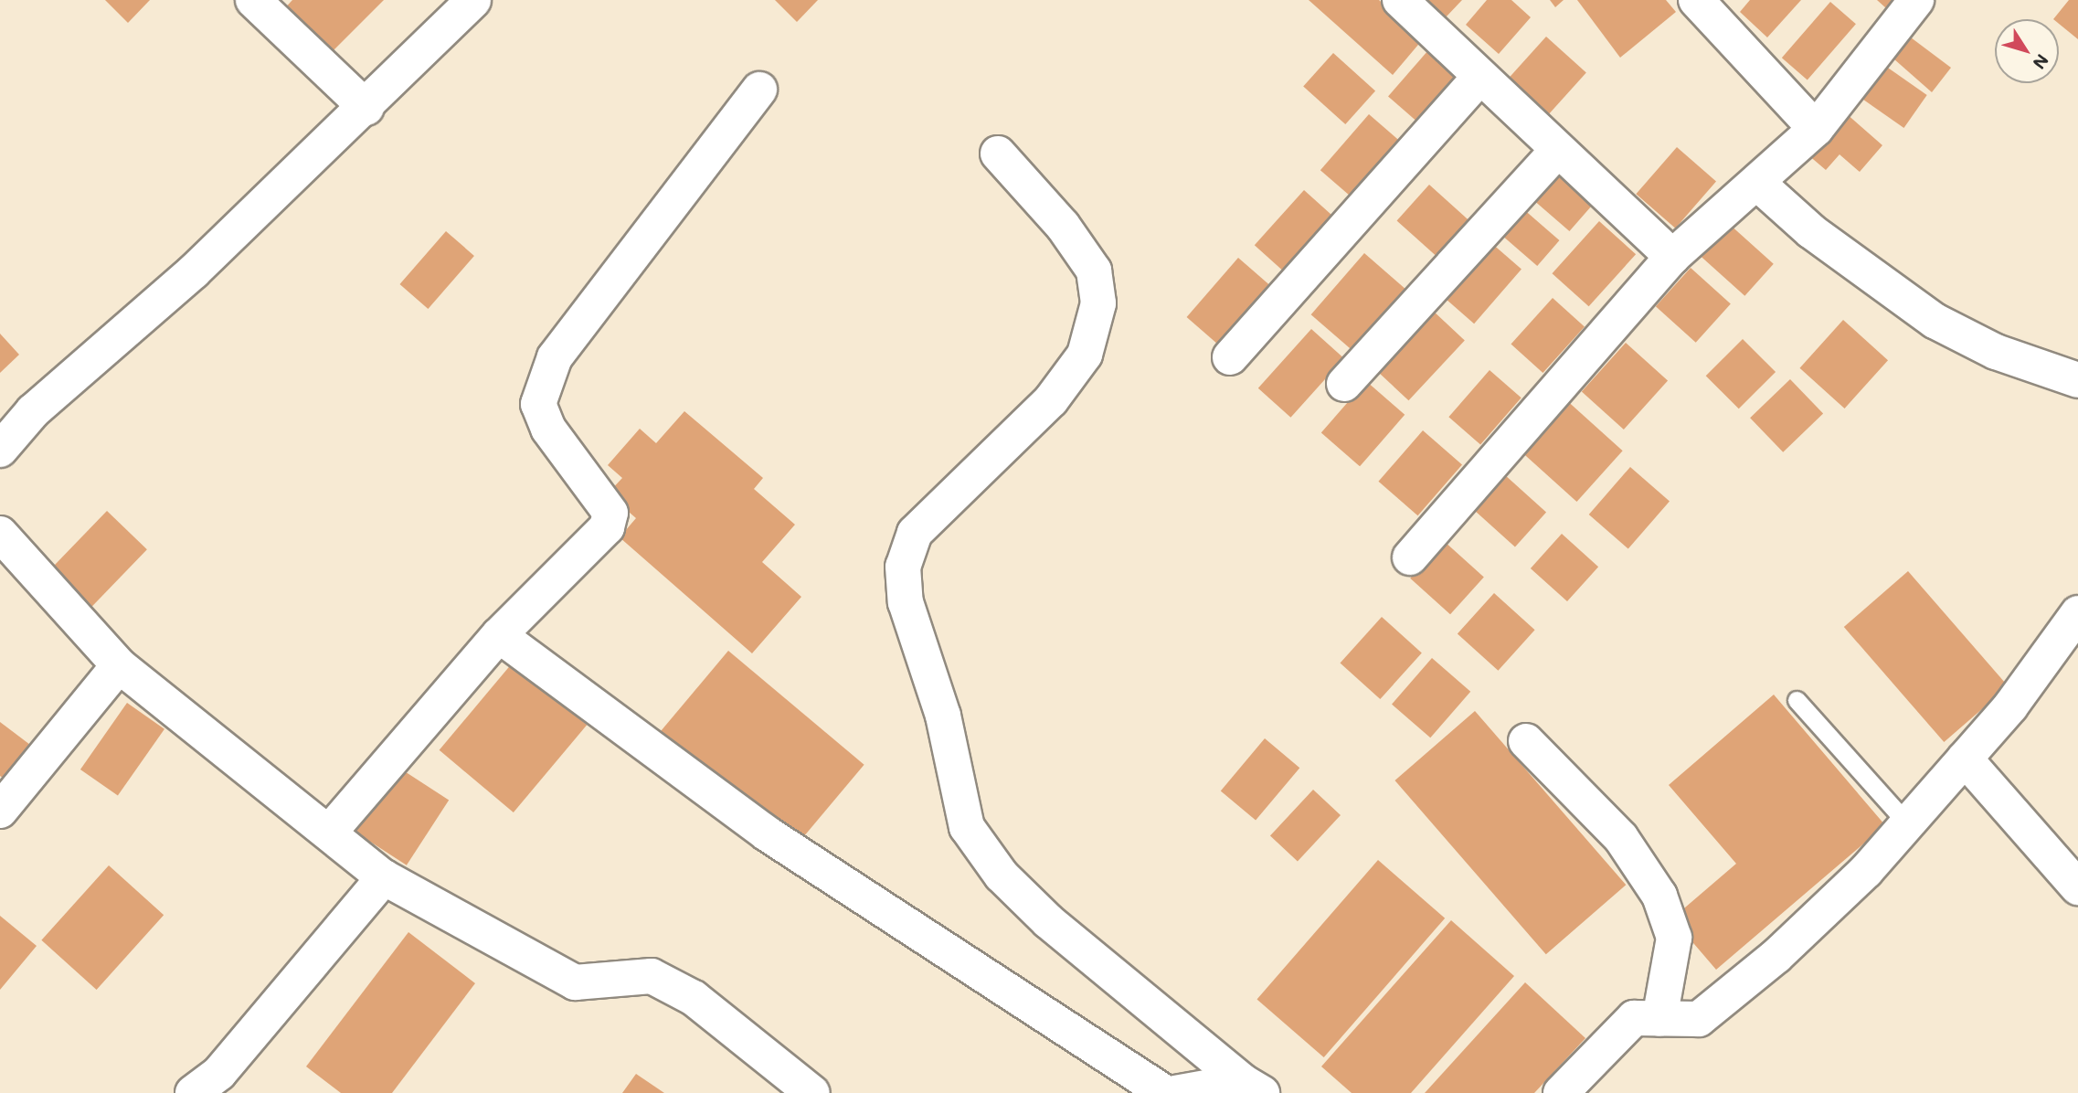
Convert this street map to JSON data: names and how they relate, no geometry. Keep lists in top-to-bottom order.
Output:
{
  "north": "bottom right"
}
